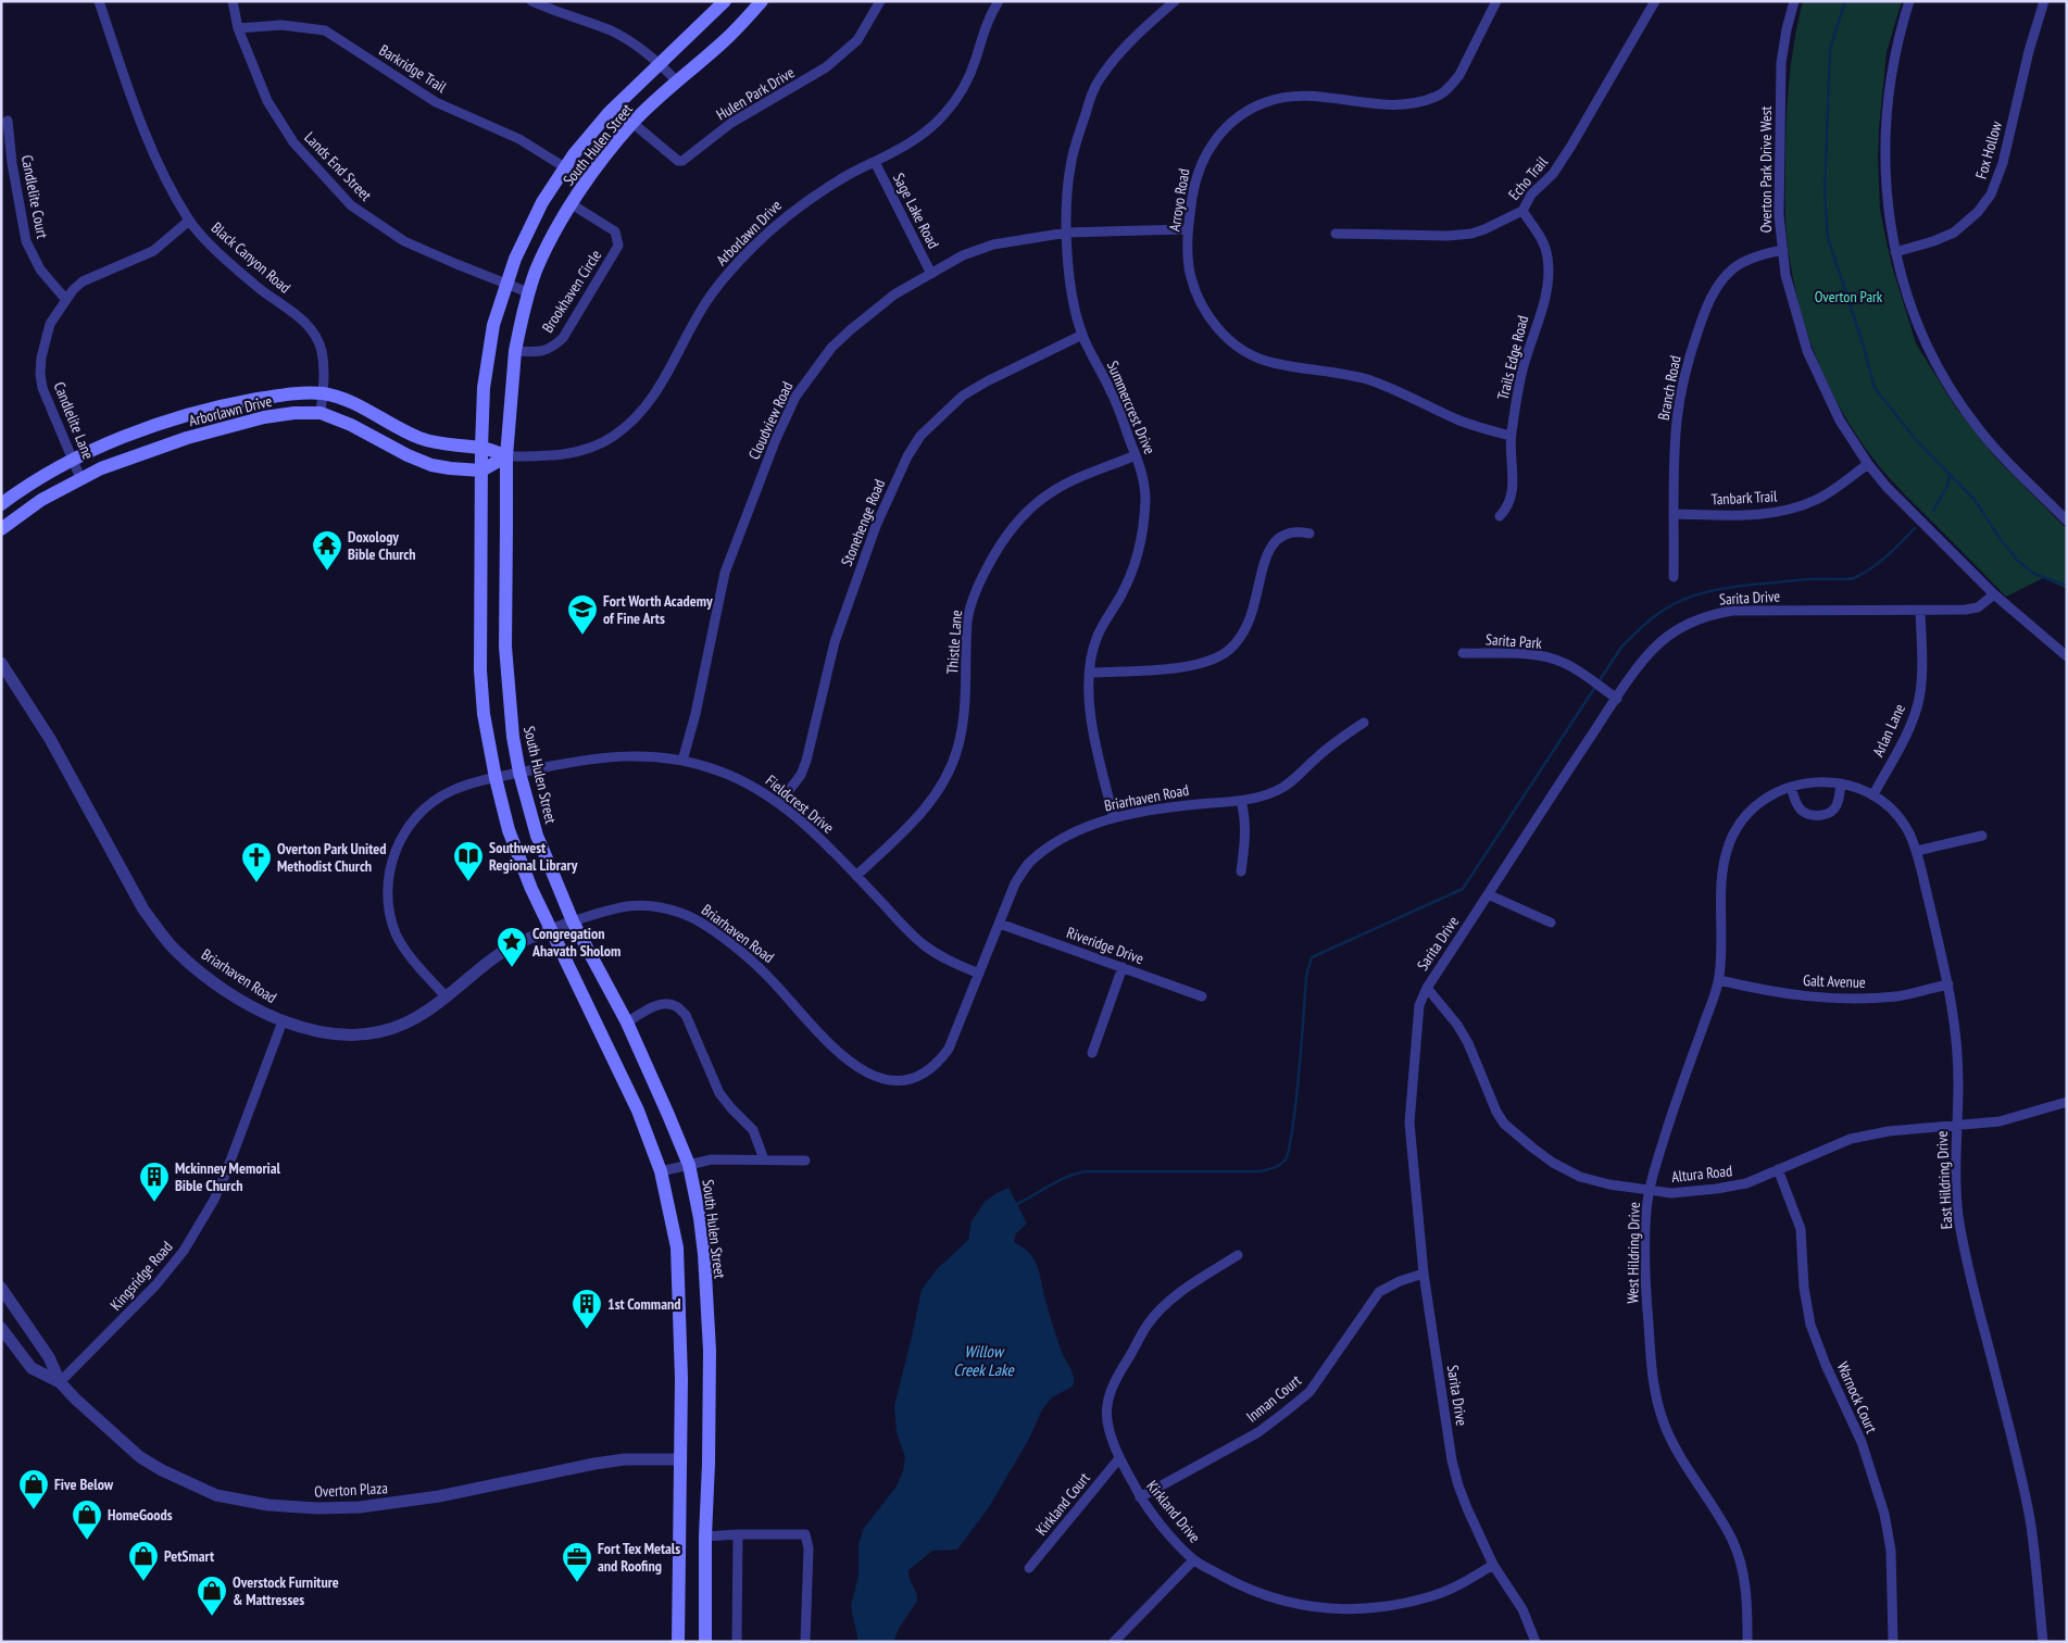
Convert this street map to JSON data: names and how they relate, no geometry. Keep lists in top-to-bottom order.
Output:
{
  "streets": {
    "main road": ["South Hulen Street", "Arborlawn Drive"],
    "street": [
      "Barkridge Trail",
      "Hulen Park Drive",
      "Fox Hollow",
      "Lands End Street",
      "Overton Park Drive West",
      "Echo Trail",
      "Candlelite Court",
      "Arroyo Road",
      "Sage Lake Road",
      "Black Canyon Road",
      "Brookhaven Circle",
      "Trails Edge Road",
      "Branch Road",
      "Summercrest Drive",
      "Candlelite Lane",
      "Cloudview Road",
      "Tanbark Trail",
      "Stonehenge Road",
      "Sarita Drive",
      "Sarita Park",
      "Thistle Lane",
      "Arlan Lane",
      "Briarhaven Road",
      "Fieldcrest Drive",
      "Riveridge Drive",
      "Galt Avenue",
      "Altura Road",
      "East Hildring Drive",
      "West Hildring Drive",
      "Kingsridge Road",
      "Warnock Court",
      "Inman Court",
      "Overton Plaza",
      "Kirkland Court",
      "Kirkland Drive"
    ]
  },
  "crossings": [
    ["Barkridge Trail", "South Hulen Street"],
    ["Barkridge Trail", "Lands End Street"],
    ["Hulen Park Drive", "South Hulen Street"],
    ["South Hulen Street", "Lands End Street"],
    ["South Hulen Street", "Arborlawn Drive"],
    ["South Hulen Street", "Brookhaven Circle"],
    ["South Hulen Street", "Briarhaven Road"],
    ["South Hulen Street", "Fieldcrest Drive"],
    ["South Hulen Street", "Overton Plaza"],
    ["Overton Park Drive West", "Branch Road"],
    ["Overton Park Drive West", "Tanbark Trail"],
    ["Overton Park Drive West", "Sarita Drive"],
    ["Echo Trail", "Trails Edge Road"],
    ["Candlelite Court", "Candlelite Lane"],
    ["Arroyo Road", "Trails Edge Road"],
    ["Arroyo Road", "Cloudview Road"],
    ["Sage Lake Road", "Arborlawn Drive"],
    ["Sage Lake Road", "Cloudview Road"],
    ["Arborlawn Drive", "Black Canyon Road"],
    ["Arborlawn Drive", "Candlelite Lane"],
    ["Black Canyon Road", "Candlelite Lane"],
    ["Branch Road", "Tanbark Trail"],
    ["Summercrest Drive", "Cloudview Road"],
    ["Summercrest Drive", "Stonehenge Road"],
    ["Summercrest Drive", "Thistle Lane"],
    ["Summercrest Drive", "Briarhaven Road"],
    ["Cloudview Road", "Fieldcrest Drive"],
    ["Stonehenge Road", "Fieldcrest Drive"],
    ["Sarita Drive", "Sarita Park"],
    ["Sarita Drive", "Arlan Lane"],
    ["Sarita Drive", "Altura Road"],
    ["Sarita Drive", "Inman Court"],
    ["Sarita Drive", "Kirkland Drive"],
    ["Thistle Lane", "Fieldcrest Drive"],
    ["Arlan Lane", "East Hildring Drive"],
    ["Arlan Lane", "West Hildring Drive"],
    ["Briarhaven Road", "Fieldcrest Drive"],
    ["Briarhaven Road", "Riveridge Drive"],
    ["Briarhaven Road", "Kingsridge Road"],
    ["Galt Avenue", "East Hildring Drive"],
    ["Galt Avenue", "West Hildring Drive"],
    ["Altura Road", "East Hildring Drive"],
    ["Altura Road", "West Hildring Drive"],
    ["Altura Road", "Warnock Court"],
    ["East Hildring Drive", "West Hildring Drive"],
    ["Kingsridge Road", "Overton Plaza"],
    ["Inman Court", "Kirkland Drive"],
    ["Kirkland Court", "Kirkland Drive"]
  ],
  "water": ["Willow Creek Lake"],
  "parks": ["Overton Park"],
  "places": {
    "temple": ["Doxology Bible Church"],
    "school or university": ["Fort Worth Academy of Fine Arts"],
    "library": ["Southwest Regional Library"],
    "church": ["Overton Park United Methodist Church"],
    "place": ["Congregation Ahavath Sholom"],
    "building": ["Mckinney Memorial Bible Church", "1st Command"],
    "shop": [
      "Five Below",
      "HomeGoods",
      "PetSmart",
      "Overstock Furniture & Mattresses"
    ],
    "office": ["Fort Tex Metals and Roofing"]
  }
}
